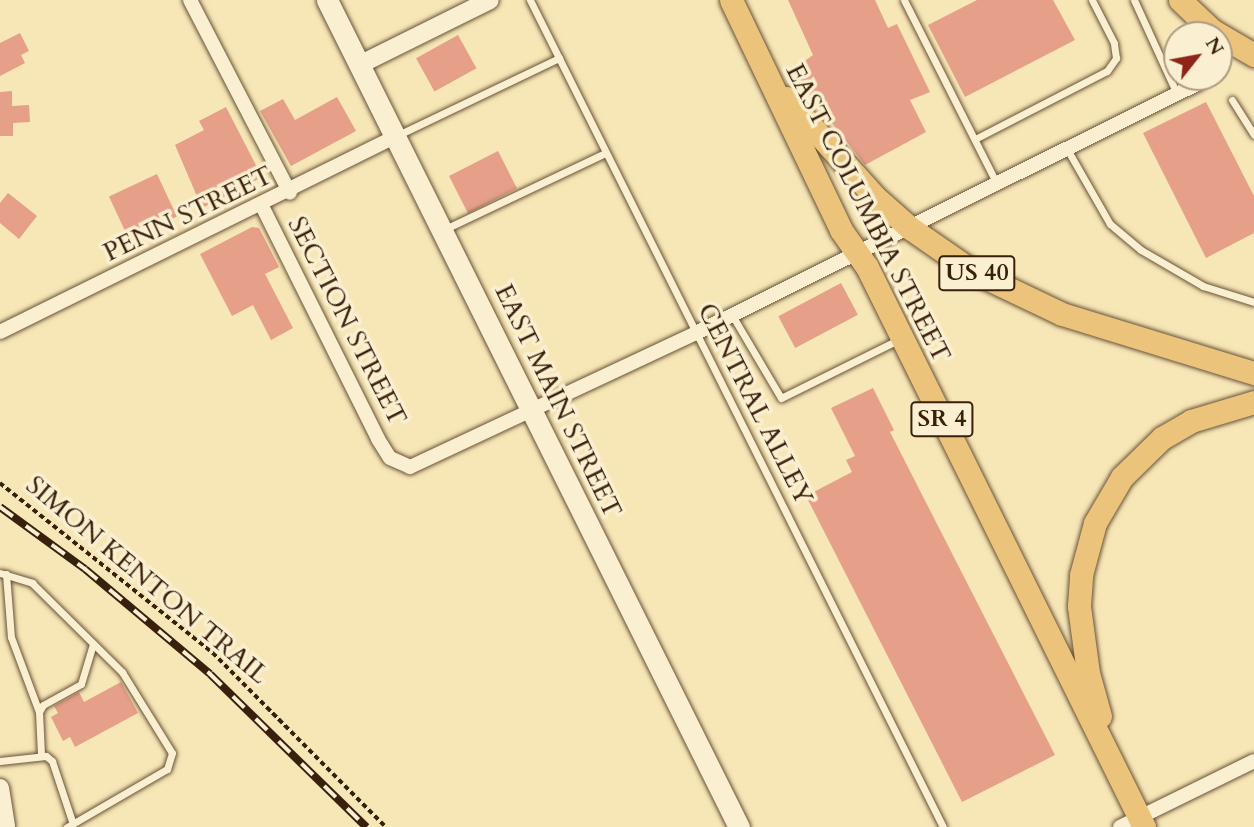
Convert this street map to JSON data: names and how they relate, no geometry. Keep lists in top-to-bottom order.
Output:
{
  "streets": {
    "main road": [
      "EAST COLUMBIA STREET",
      "US 40",
      "EAST MAIN STREET",
      "SR 4"
    ],
    "street": ["PENN STREET", "SECTION STREET"],
    "lane": ["CENTRAL ALLEY"],
    "path": ["SIMON KENTON TRAIL"]
  },
  "crossings": [
    ["EAST COLUMBIA STREET", "US 40"],
    ["PENN STREET", "SECTION STREET"],
    ["PENN STREET", "EAST MAIN STREET"],
    ["SECTION STREET", "EAST MAIN STREET"]
  ],
  "north": "top right"
}
